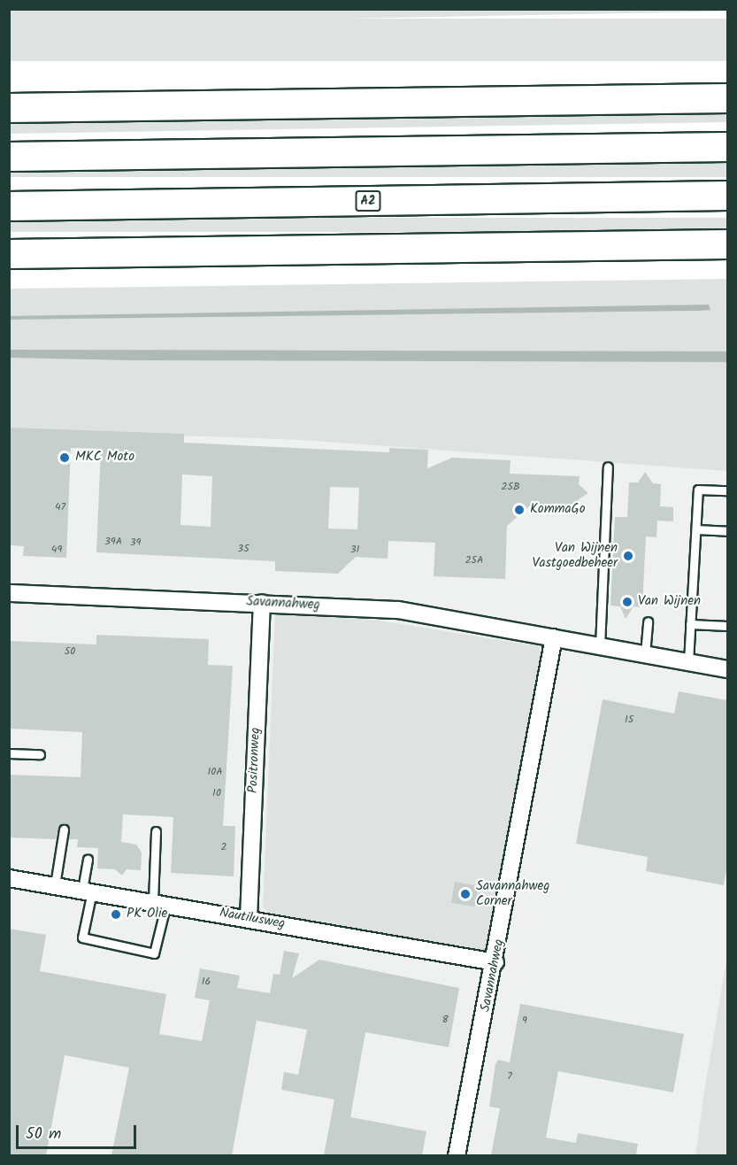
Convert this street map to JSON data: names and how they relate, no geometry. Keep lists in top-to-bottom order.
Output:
{
  "streets": {
    "highway": ["A2"],
    "street": ["Savannahweg", "Positronweg", "Nautilusweg"]
  },
  "crossings": [
    ["Savannahweg", "Positronweg"],
    ["Savannahweg", "Nautilusweg"],
    ["Positronweg", "Nautilusweg"]
  ],
  "places": [
    "MKC Moto",
    "KommaGo",
    "Van Wijnen Vastgoedbeheer",
    "Van Wijnen",
    "Savannahweg Corner",
    "PK Olie"
  ],
  "house_numbers": [
    "25B",
    "47",
    "39A",
    "39",
    "35",
    "49",
    "31",
    "25A",
    "50",
    "15",
    "10A",
    "10",
    "2",
    "16",
    "8",
    "9",
    "7"
  ],
  "scale_bar": "50 m"
}
